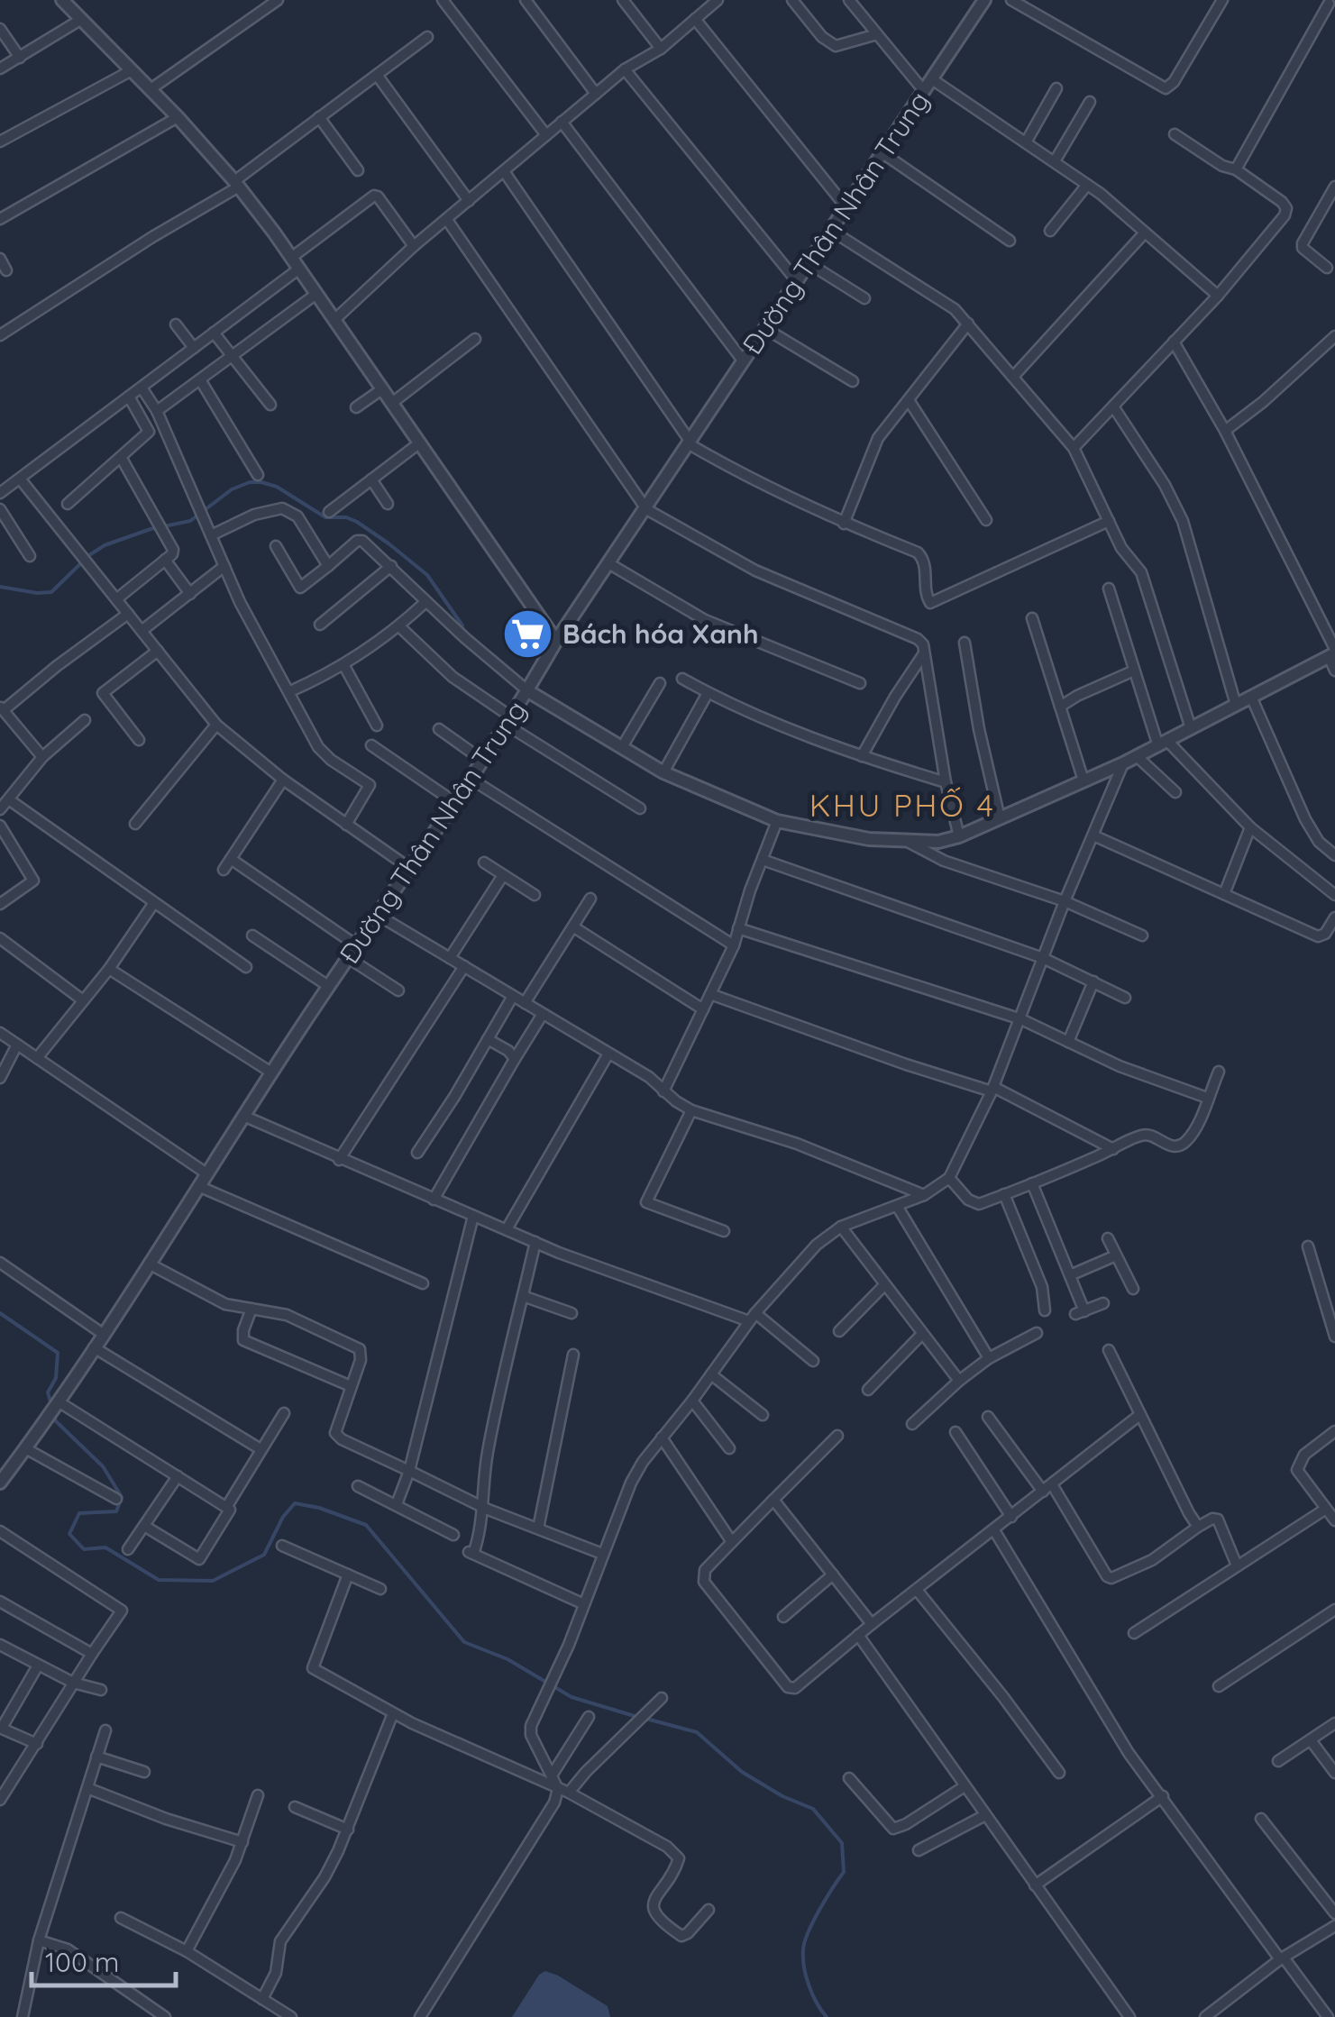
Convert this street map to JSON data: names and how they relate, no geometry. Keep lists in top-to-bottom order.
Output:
{
  "streets": {
    "street": ["Đường Thân Nhân Trung"]
  },
  "districts": ["KHU PHỐ 4"],
  "places": {
    "supermarket": ["Bách hóa Xanh"]
  },
  "scale_bar": "100 m"
}
